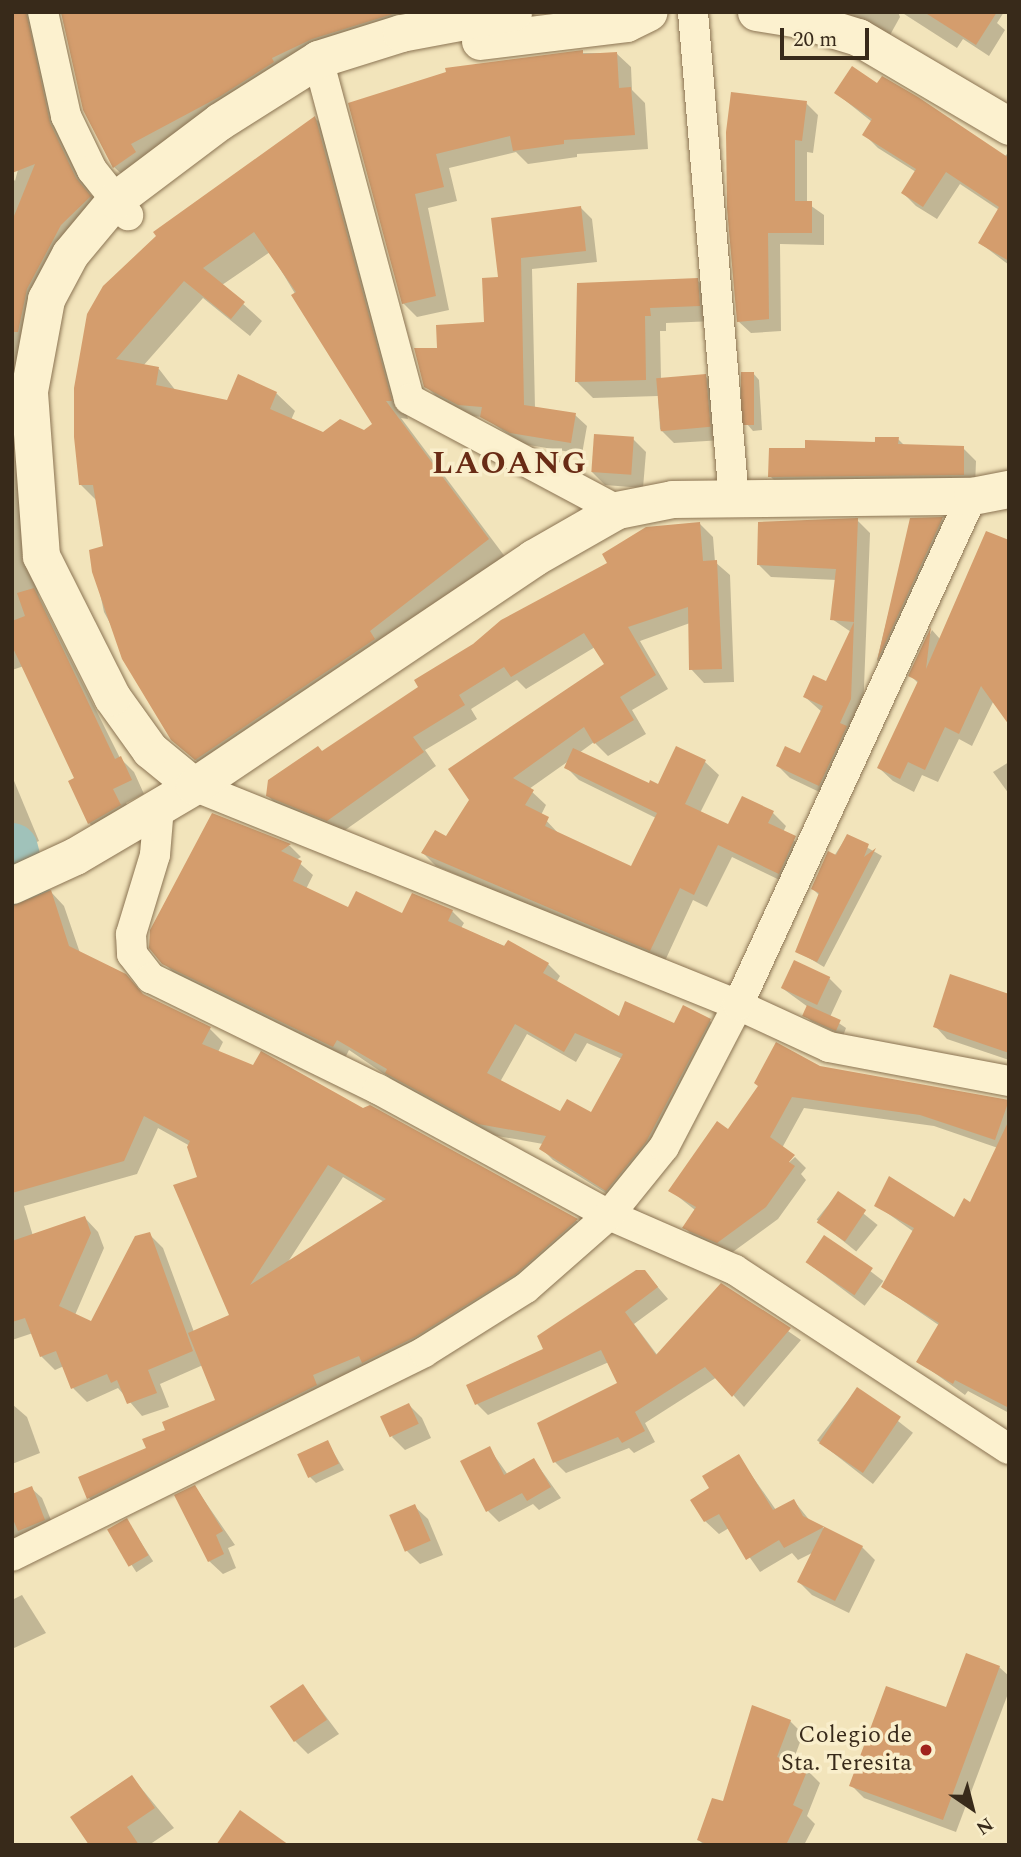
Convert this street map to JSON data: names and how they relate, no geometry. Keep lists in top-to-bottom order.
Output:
{
  "districts": ["LAOANG"],
  "places": ["Colegio de Sta. Teresita"],
  "scale_bar": "20 m",
  "north": "bottom right"
}
